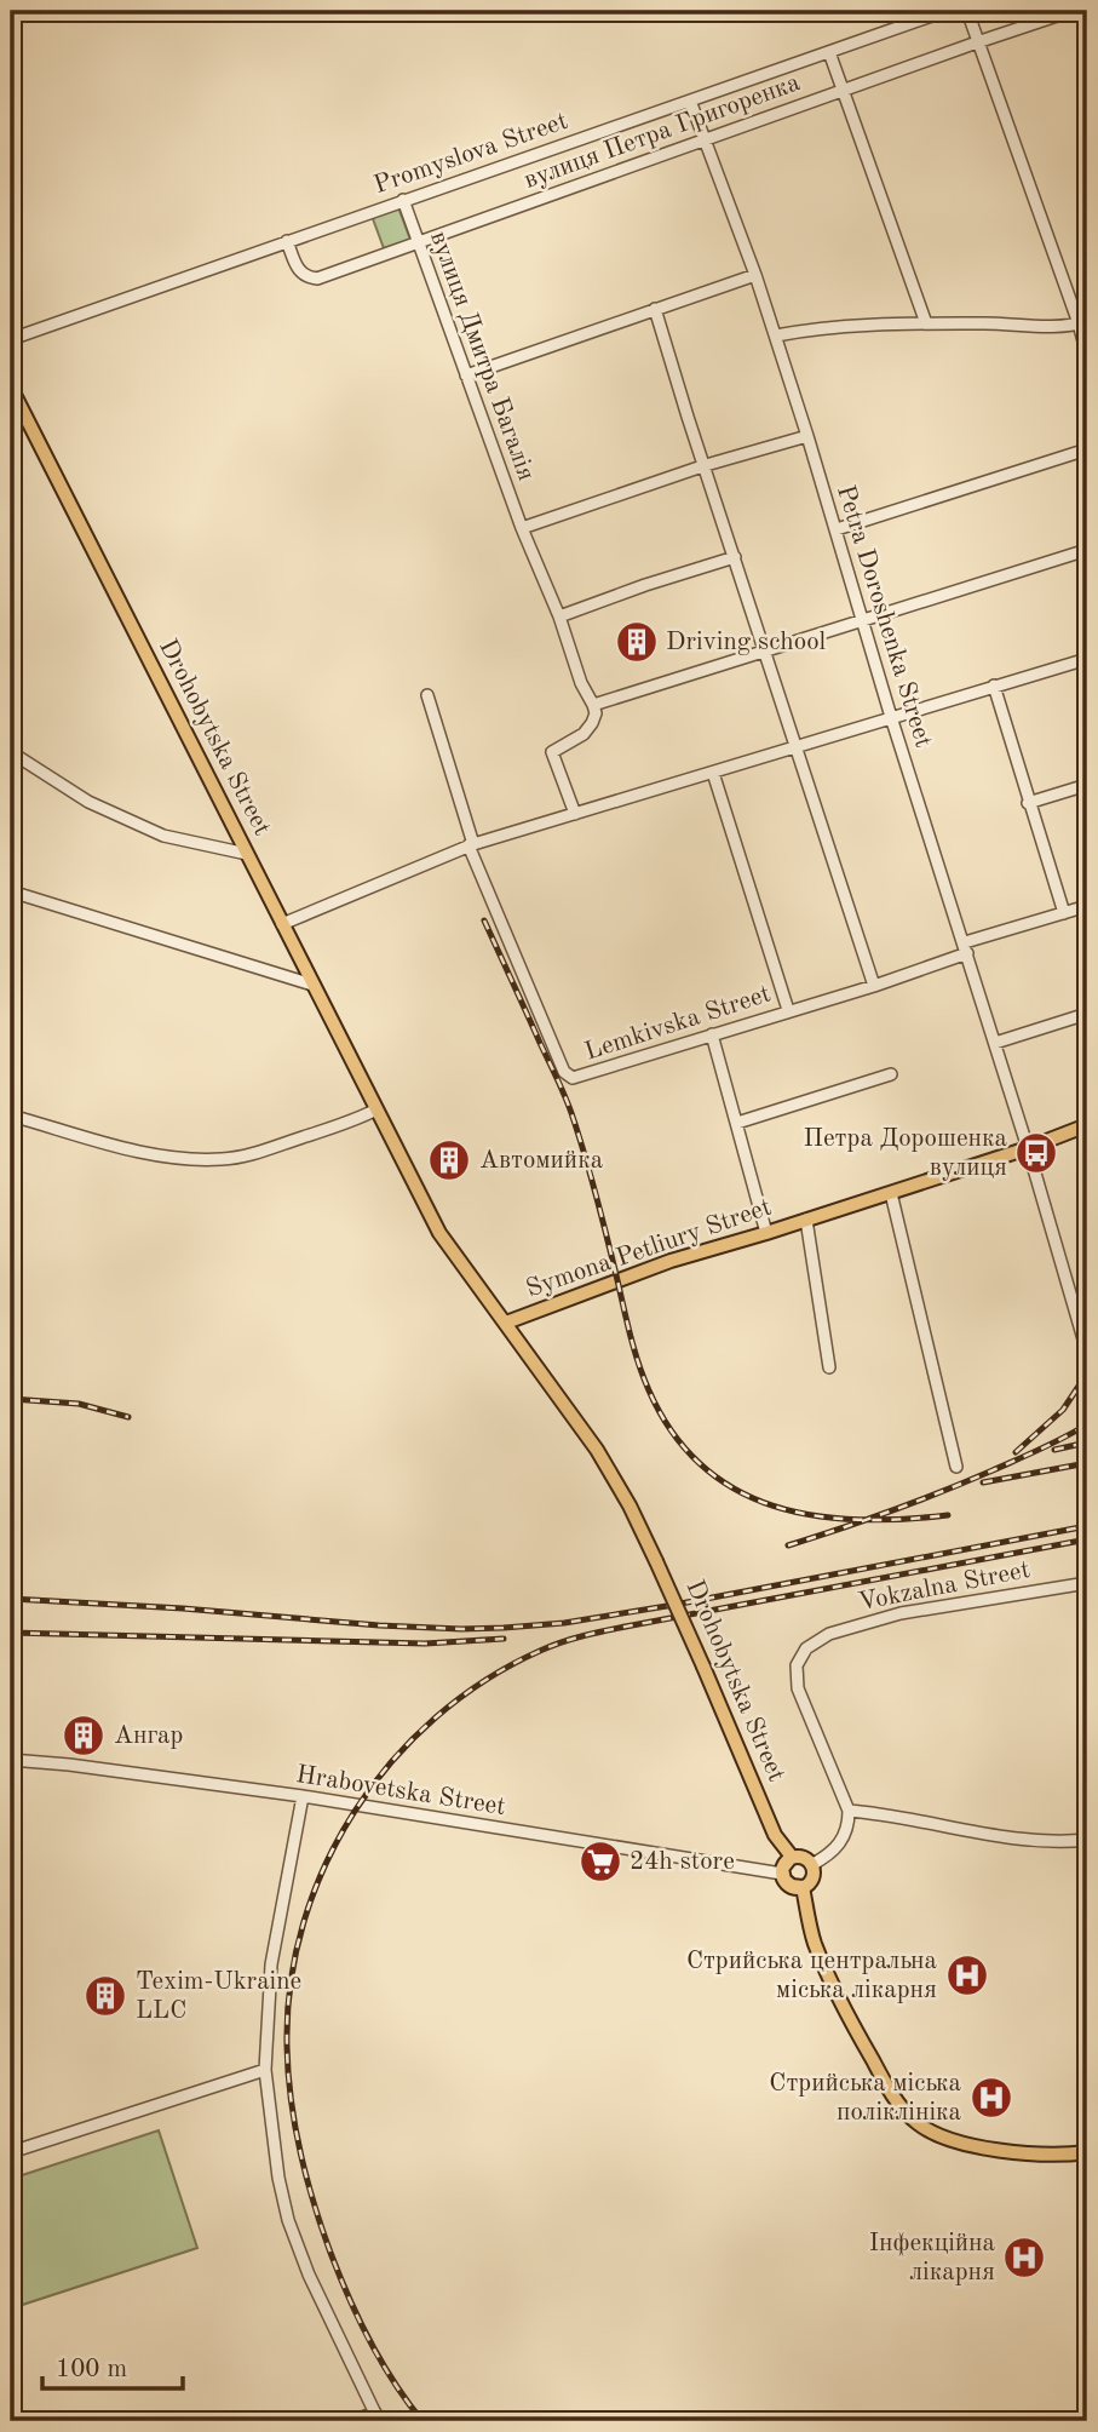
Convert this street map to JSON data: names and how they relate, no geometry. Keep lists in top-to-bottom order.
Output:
{
  "streets": {
    "main road": ["Drohobytska Street", "Symona Petliury Street"],
    "street": [
      "вулиця Петра Григоренка",
      "Promyslova Street",
      "вулиця Дмитра Багалія",
      "Petra Doroshenka Street",
      "Lemkivska Street",
      "Vokzalna Street",
      "Hrabovetska Street"
    ]
  },
  "crossings": [
    ["вулиця Петра Григоренка", "Promyslova Street"],
    ["вулиця Петра Григоренка", "вулиця Дмитра Багалія"],
    ["вулиця Петра Григоренка", "Petra Doroshenka Street"],
    ["Promyslova Street", "вулиця Дмитра Багалія"],
    ["Promyslova Street", "Petra Doroshenka Street"],
    ["Petra Doroshenka Street", "Lemkivska Street"],
    ["Petra Doroshenka Street", "Symona Petliury Street"],
    ["Drohobytska Street", "Symona Petliury Street"],
    ["Drohobytska Street", "Hrabovetska Street"]
  ],
  "places": {
    "building": [
      "Driving school",
      "Автомийка",
      "Ангар",
      "Texim-Ukraine LLC"
    ],
    "bus stop": ["Петра Дорошенка вулиця"],
    "supermarket": ["24h store"],
    "hospital": ["Стрийська центральна міська лікарня", "Стрийська міська поліклініка", "Інфекційна лікарня"]
  },
  "scale_bar": "100 m"
}
